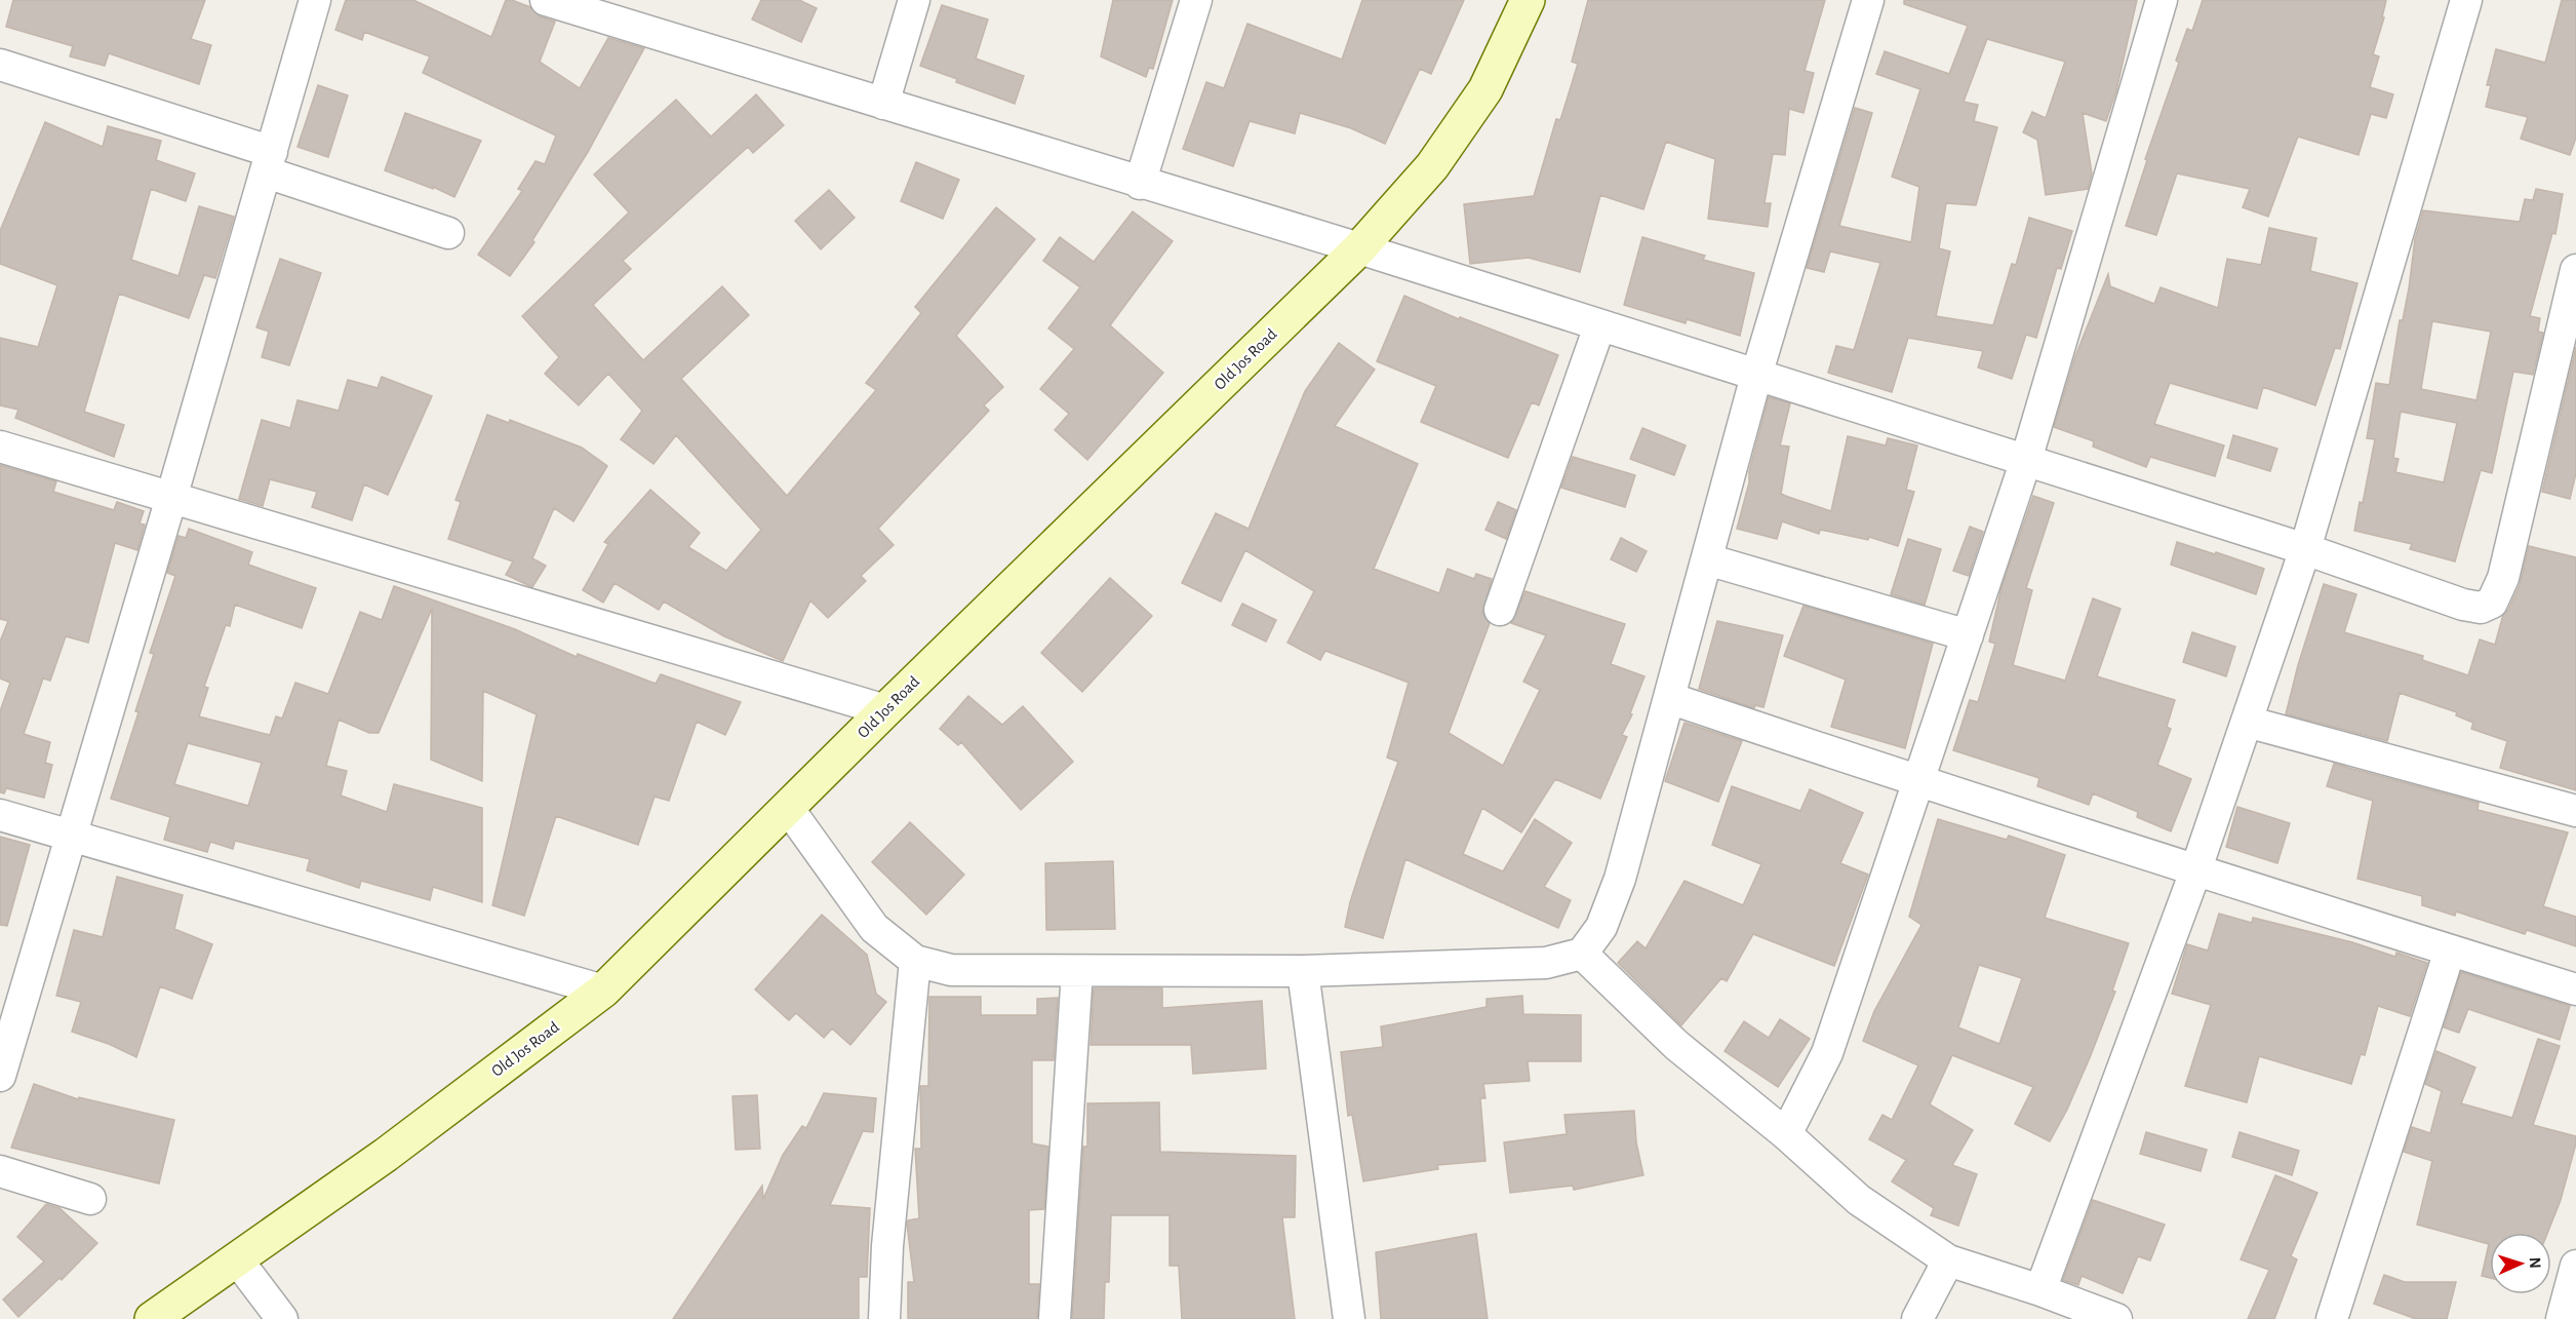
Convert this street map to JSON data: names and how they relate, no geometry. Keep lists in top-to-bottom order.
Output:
{
  "streets": {
    "main road": ["Old Jos Road"]
  },
  "north": "right"
}
